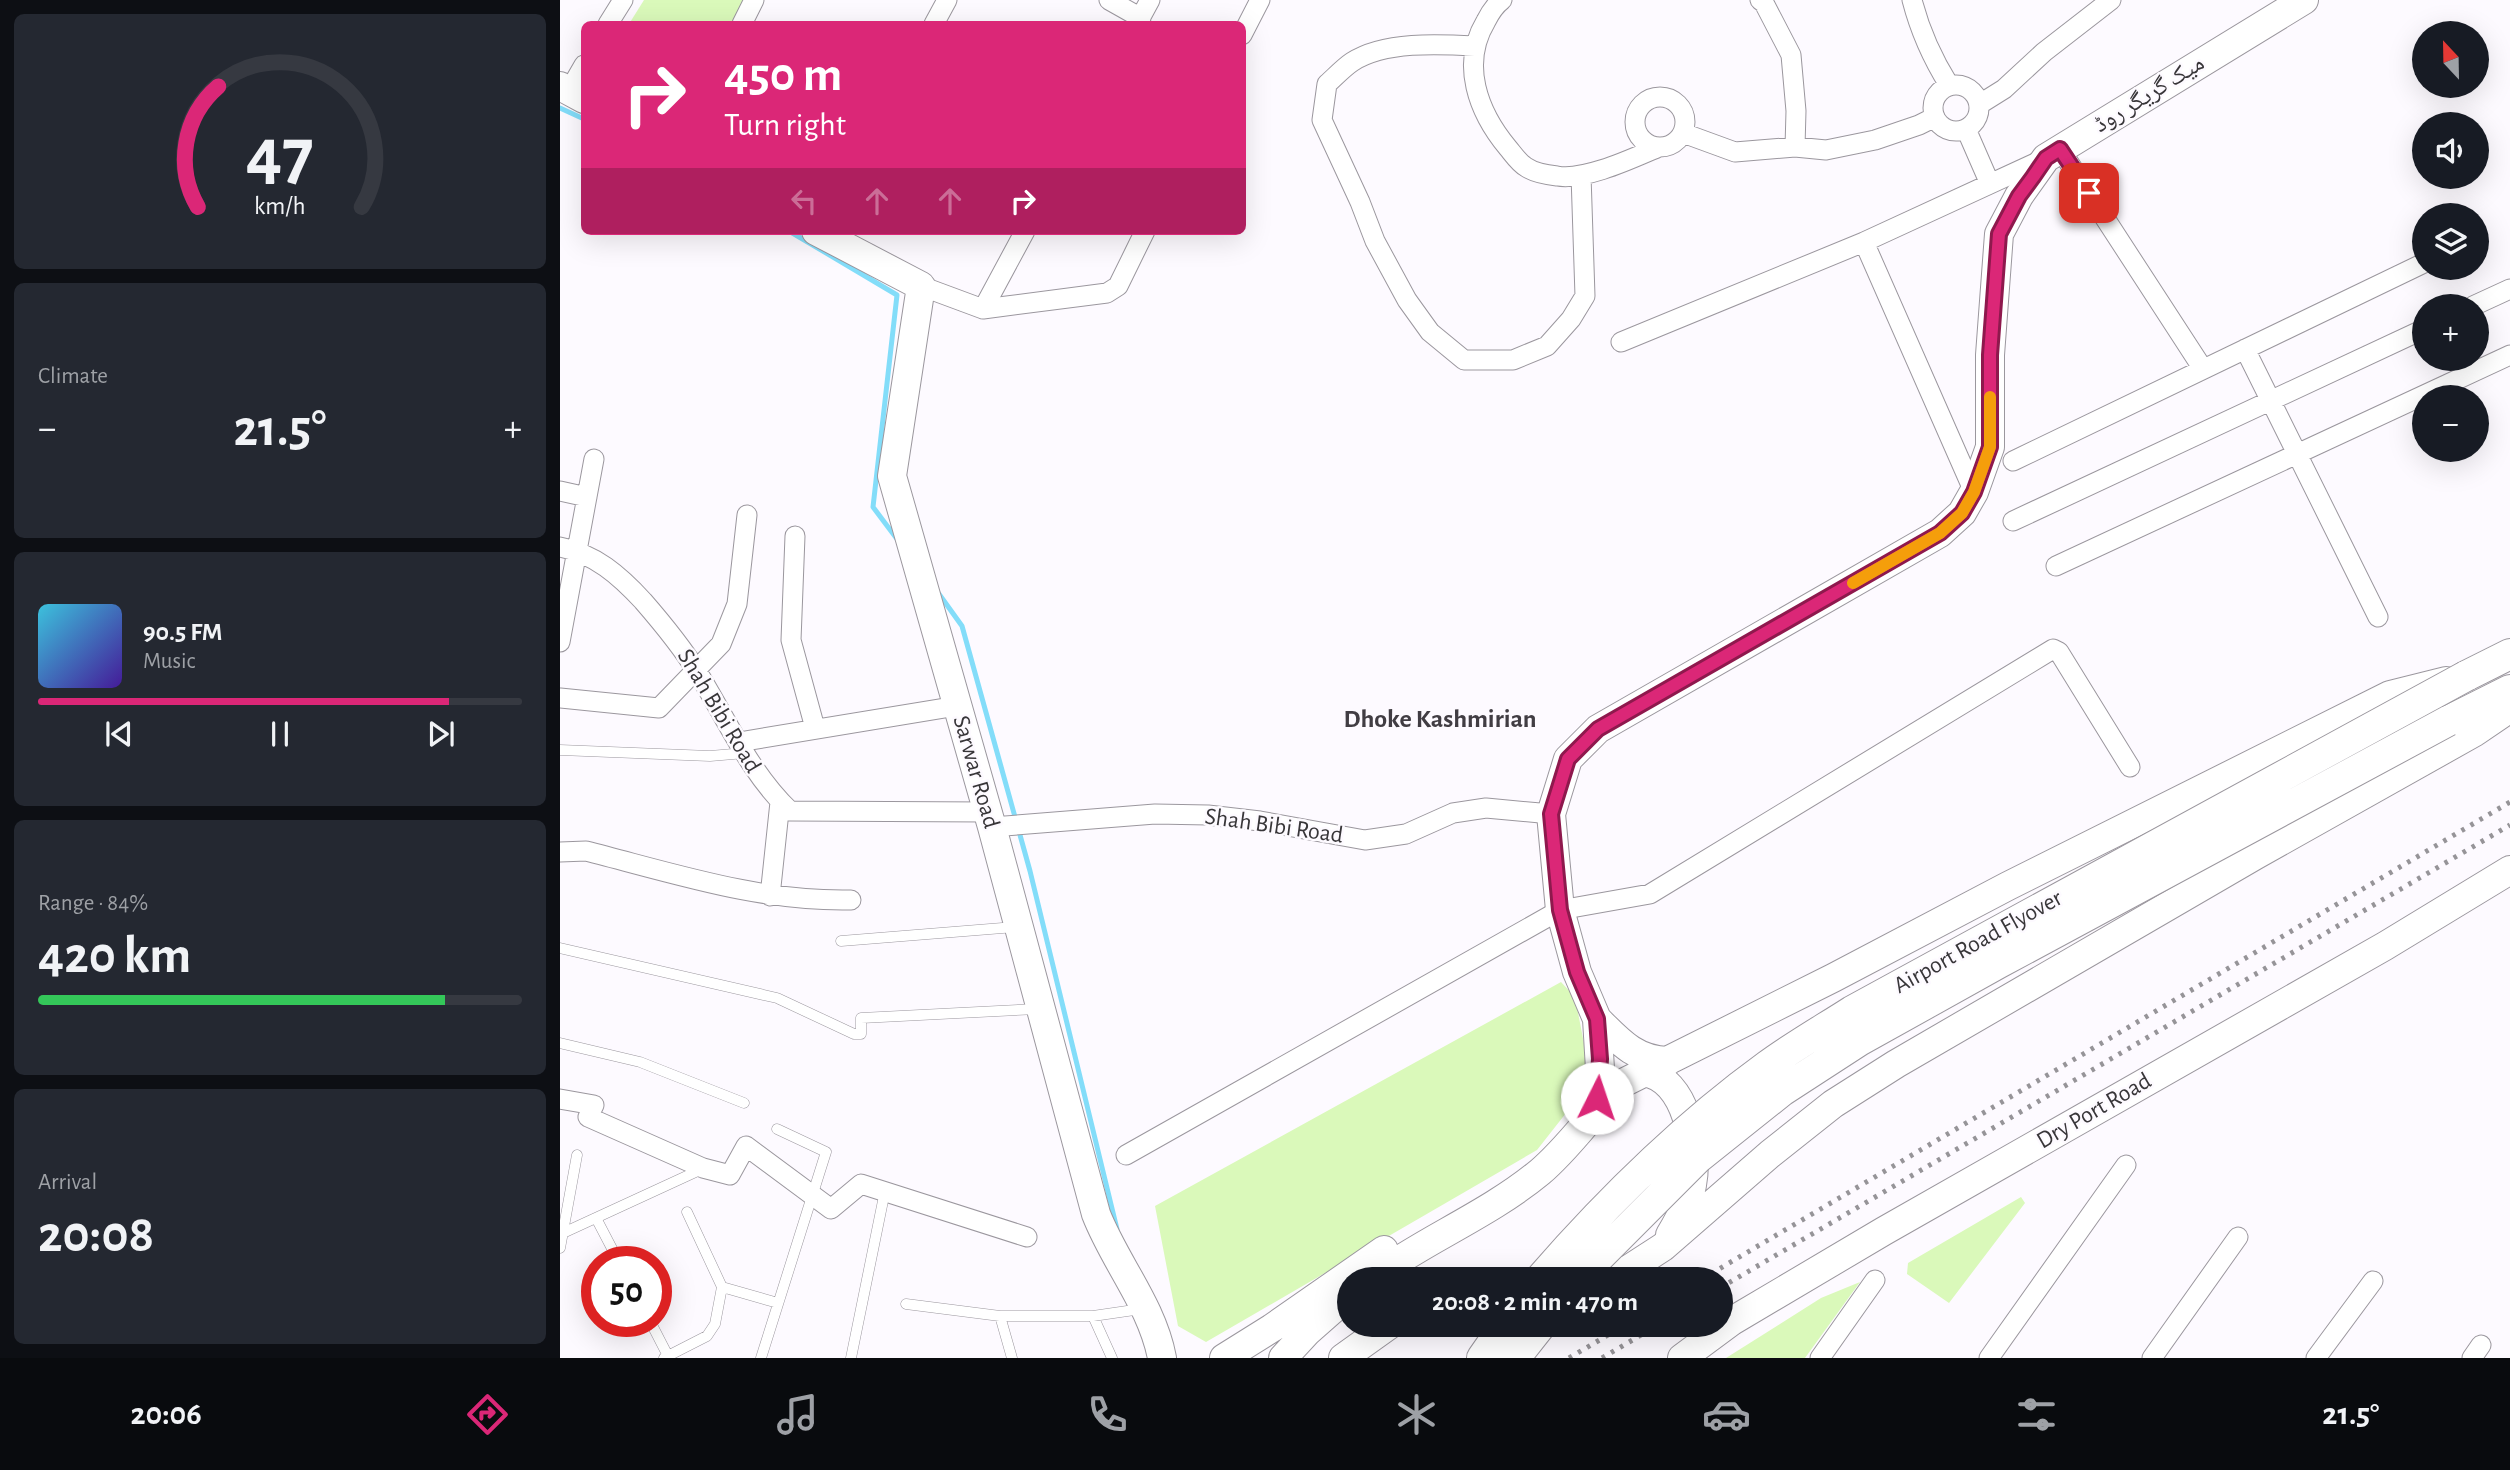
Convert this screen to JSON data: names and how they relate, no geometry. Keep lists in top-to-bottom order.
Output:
{
  "streets": {
    "main road": ["Airport Road Flyover"],
    "street": [
      "میک گریگر روڈ",
      "Shah Bibi Road",
      "Sarwar Road",
      "Dry Port Road"
    ]
  },
  "crossings": [
    ["میک گریگر روڈ", "Shah Bibi Road"],
    ["Shah Bibi Road", "Sarwar Road"]
  ],
  "districts": ["Dhoke Kashmirian"],
  "north": "top",
  "page": {
    "map_buttons": ["+", "−"],
    "turn": ["450 m", "Turn right"],
    "tile": [
      "Climate",
      ["Range · 84%", "420 km"],
      ["Arrival", "20:08"]
    ],
    "heat": ["−", "21.5°", "+"],
    "song": ["90.5 FM", "Music"],
    "limit": "50",
    "trip": "20:08 · 2 min · 470 m",
    "tabs": ["20:06", "21.5°"],
    "gauge": ["47", "km/h"]
  }
}
